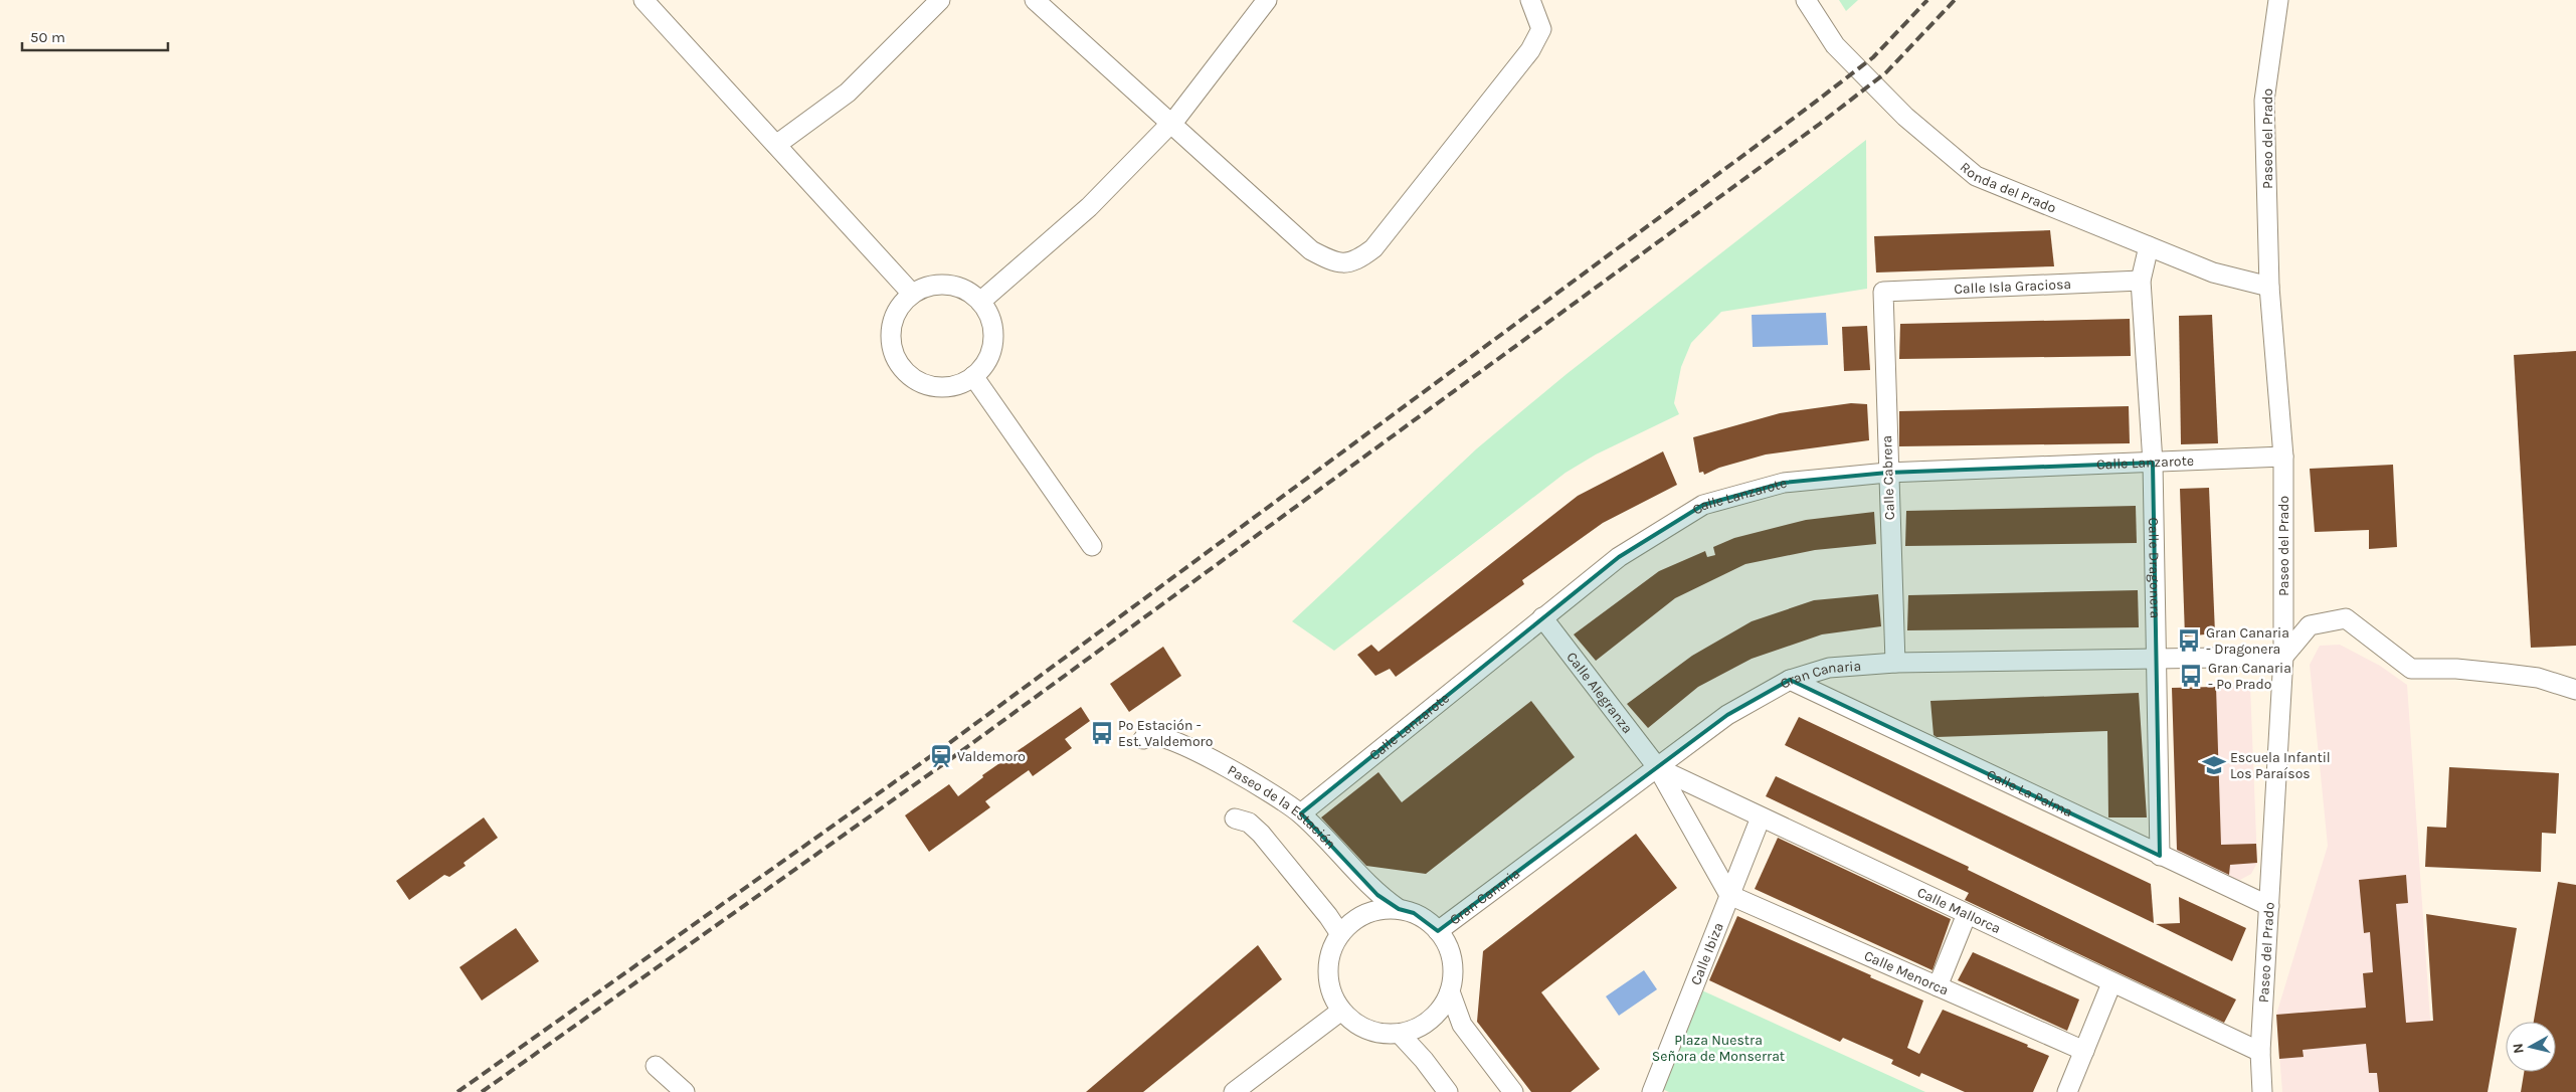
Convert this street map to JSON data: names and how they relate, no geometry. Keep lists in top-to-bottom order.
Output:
{
  "streets": {
    "street": [
      "Paseo del Prado",
      "Ronda del Prado",
      "Calle Isla Graciosa",
      "Calle Lanzarote",
      "Calle Cabrera",
      "Calle Dragonera",
      "Gran Canaria",
      "Calle Alegranza",
      "Calle La Palma",
      "Paseo de la Estación",
      "Calle Mallorca",
      "Calle Ibiza",
      "Calle Menorca"
    ]
  },
  "crossings": [
    ["Paseo del Prado", "Ronda del Prado"],
    ["Paseo del Prado", "Calle Lanzarote"],
    ["Paseo del Prado", "Gran Canaria"],
    ["Paseo del Prado", "Calle La Palma"],
    ["Paseo del Prado", "Calle Mallorca"],
    ["Ronda del Prado", "Calle Dragonera"],
    ["Calle Isla Graciosa", "Calle Cabrera"],
    ["Calle Isla Graciosa", "Calle Dragonera"],
    ["Calle Lanzarote", "Calle Cabrera"],
    ["Calle Lanzarote", "Calle Dragonera"],
    ["Calle Lanzarote", "Calle Alegranza"],
    ["Calle Lanzarote", "Paseo de la Estación"],
    ["Calle Cabrera", "Gran Canaria"],
    ["Calle Dragonera", "Gran Canaria"],
    ["Calle Dragonera", "Calle La Palma"],
    ["Gran Canaria", "Calle Alegranza"],
    ["Gran Canaria", "Calle La Palma"],
    ["Gran Canaria", "Paseo de la Estación"],
    ["Gran Canaria", "Calle Mallorca"],
    ["Calle Alegranza", "Calle Mallorca"],
    ["Calle Alegranza", "Calle Ibiza"],
    ["Calle Alegranza", "Calle Menorca"],
    ["Calle Mallorca", "Calle Ibiza"],
    ["Calle Ibiza", "Calle Menorca"]
  ],
  "parks": ["Plaza Nuestra Señora de Monserrat"],
  "places": {
    "bus stop": ["Gran Canaria - Dragonera", "Gran Canaria - Pº Prado", "Pº Estación - Est. Valdemoro"],
    "station": ["Valdemoro"],
    "school or university": ["Escuela Infantil Los Paraísos"]
  },
  "scale_bar": "50 m",
  "north": "left"
}
